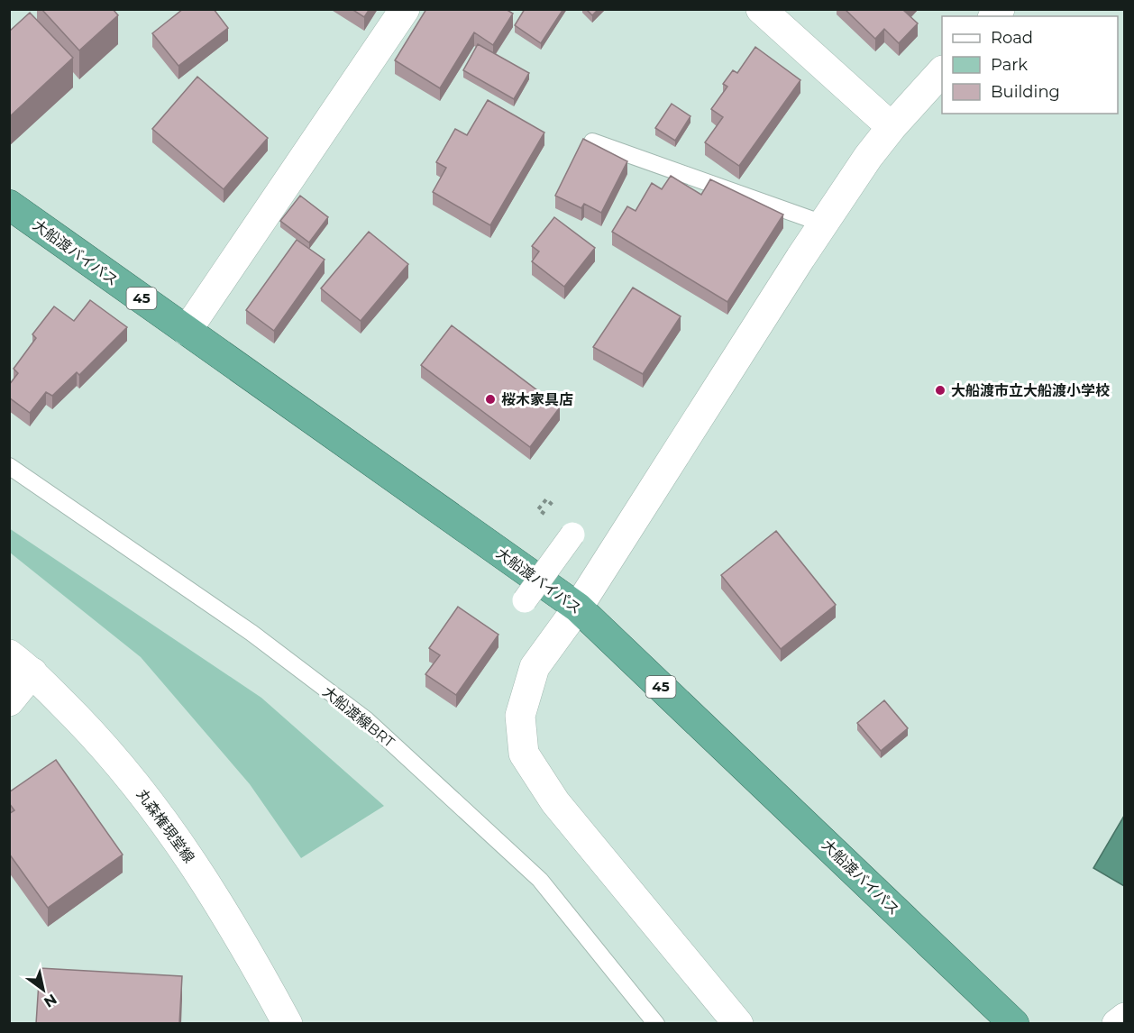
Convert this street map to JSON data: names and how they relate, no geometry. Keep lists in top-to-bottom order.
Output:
{
  "streets": {
    "highway": ["大船渡バイパス", "45"],
    "street": ["丸森権現堂線"],
    "lane": ["大船渡線BRT"]
  },
  "places": ["大船渡市立大船渡小学校", "桜木家具店"],
  "legend": ["Road", "Park", "Building"],
  "north": "bottom right"
}
